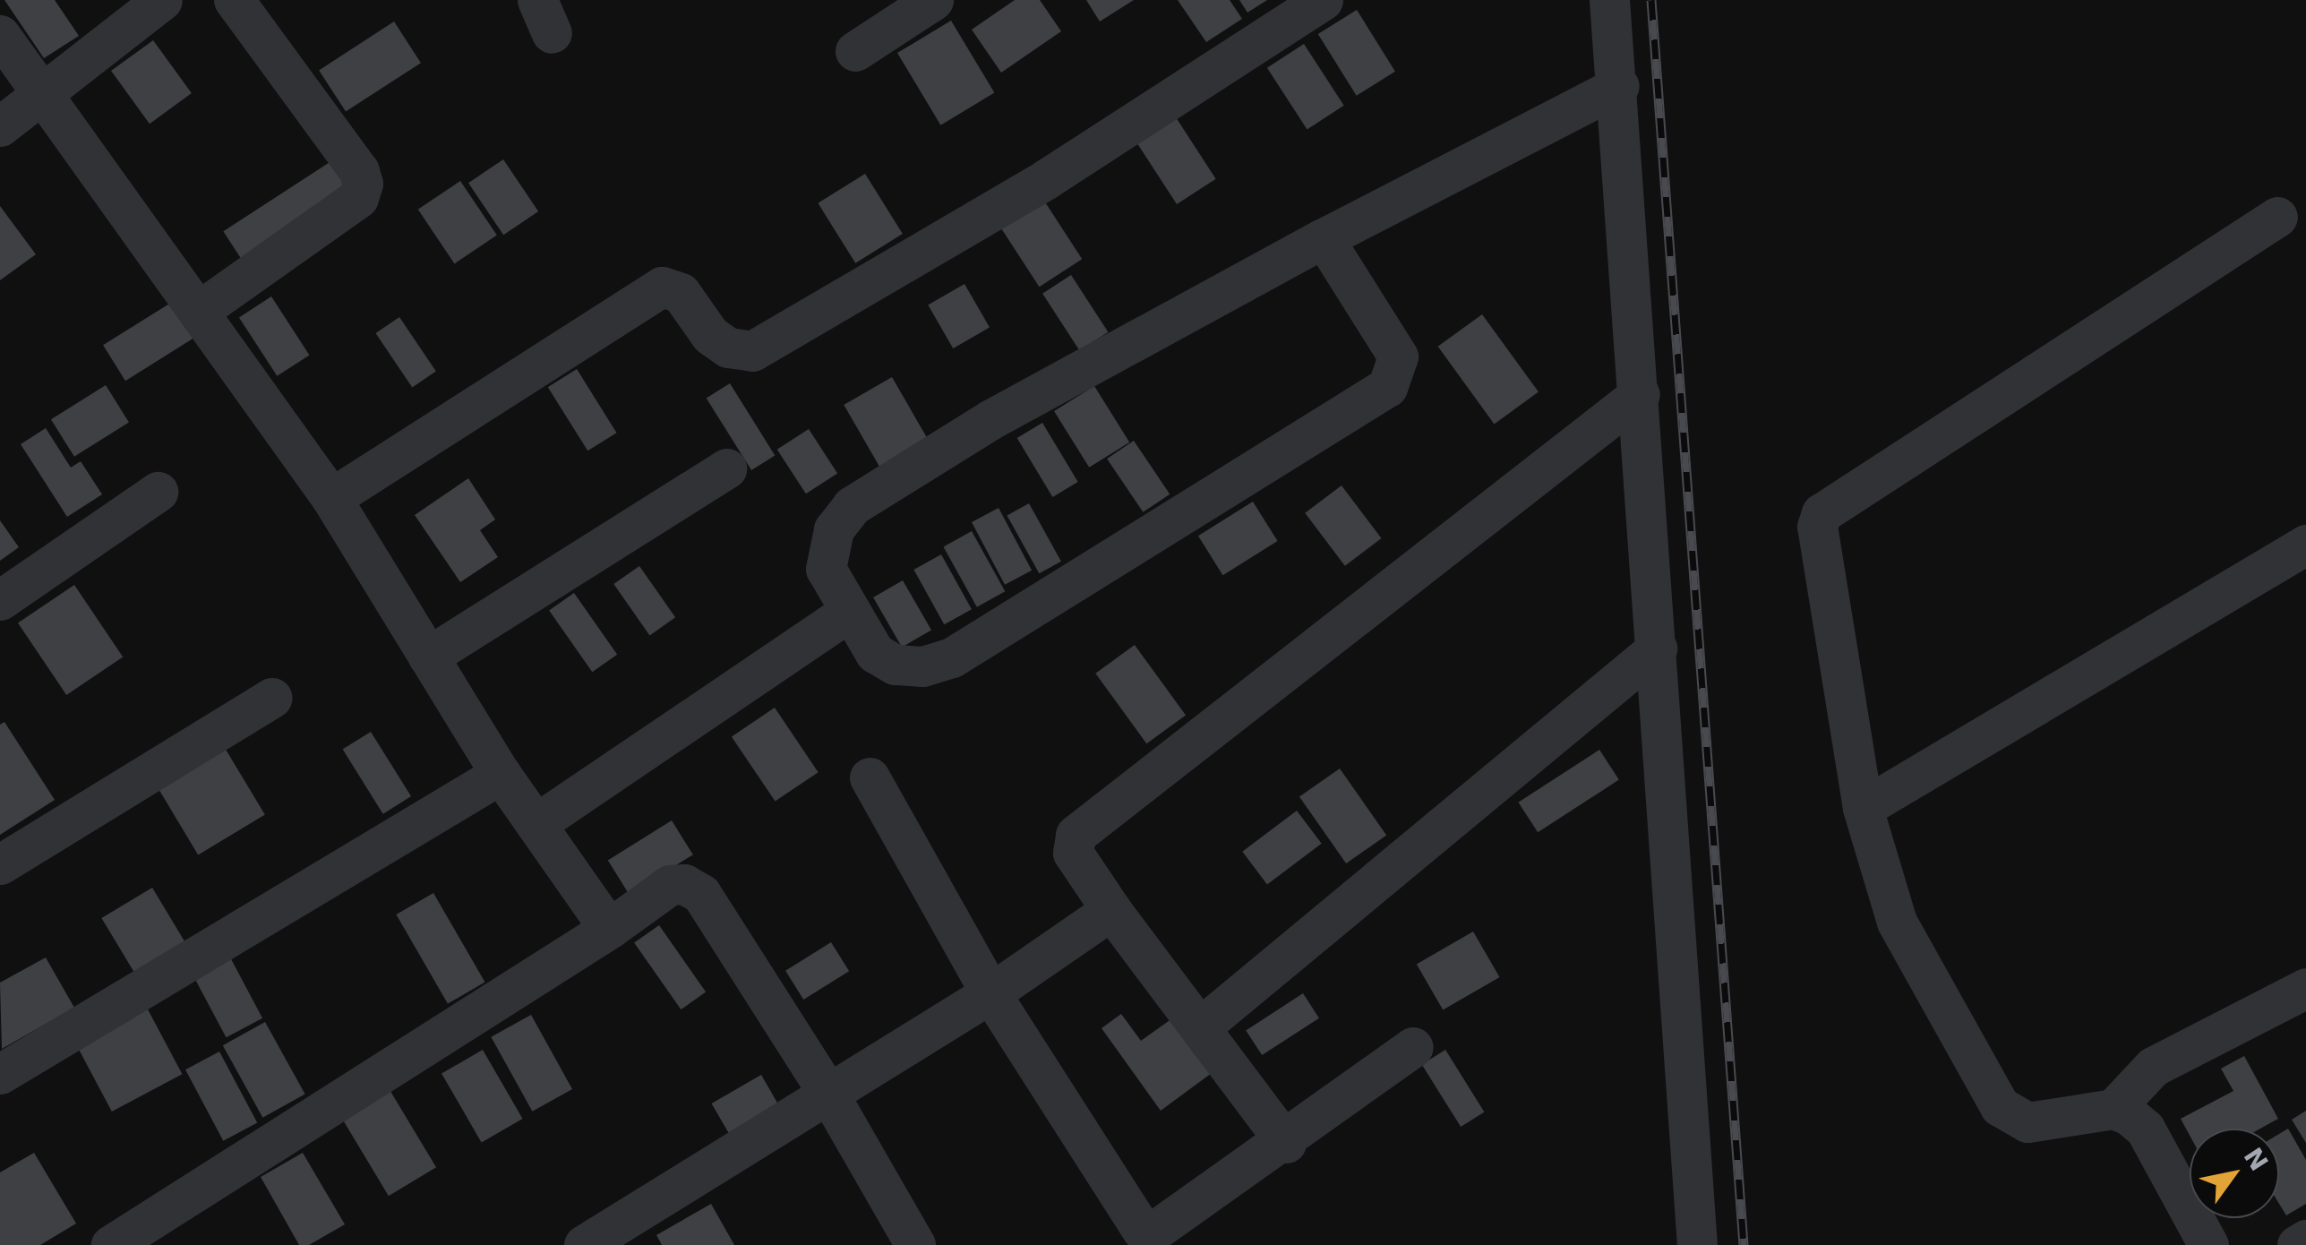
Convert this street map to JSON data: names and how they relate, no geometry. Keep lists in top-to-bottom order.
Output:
{
  "north": "top right"
}
